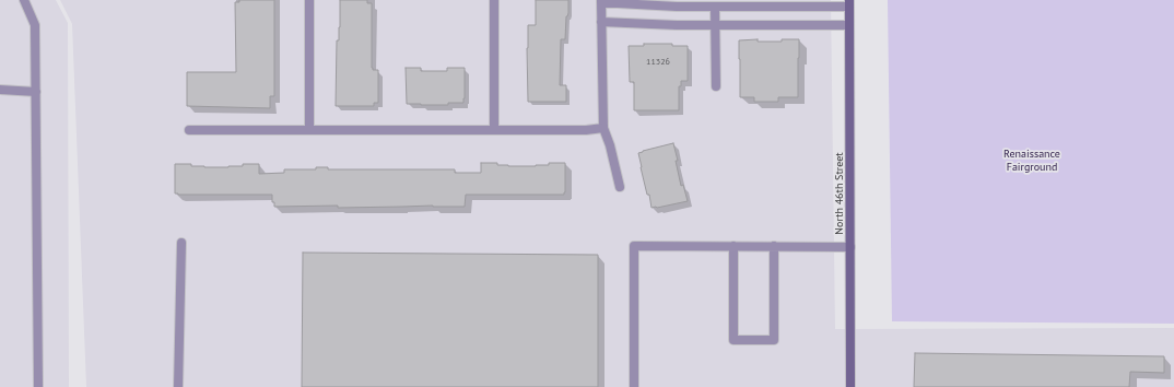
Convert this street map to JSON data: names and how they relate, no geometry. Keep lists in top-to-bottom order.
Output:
{
  "streets": {
    "street": ["North 46th Street"]
  },
  "parks": ["Renaissance Fairground"],
  "house_numbers": ["11326"]
}
